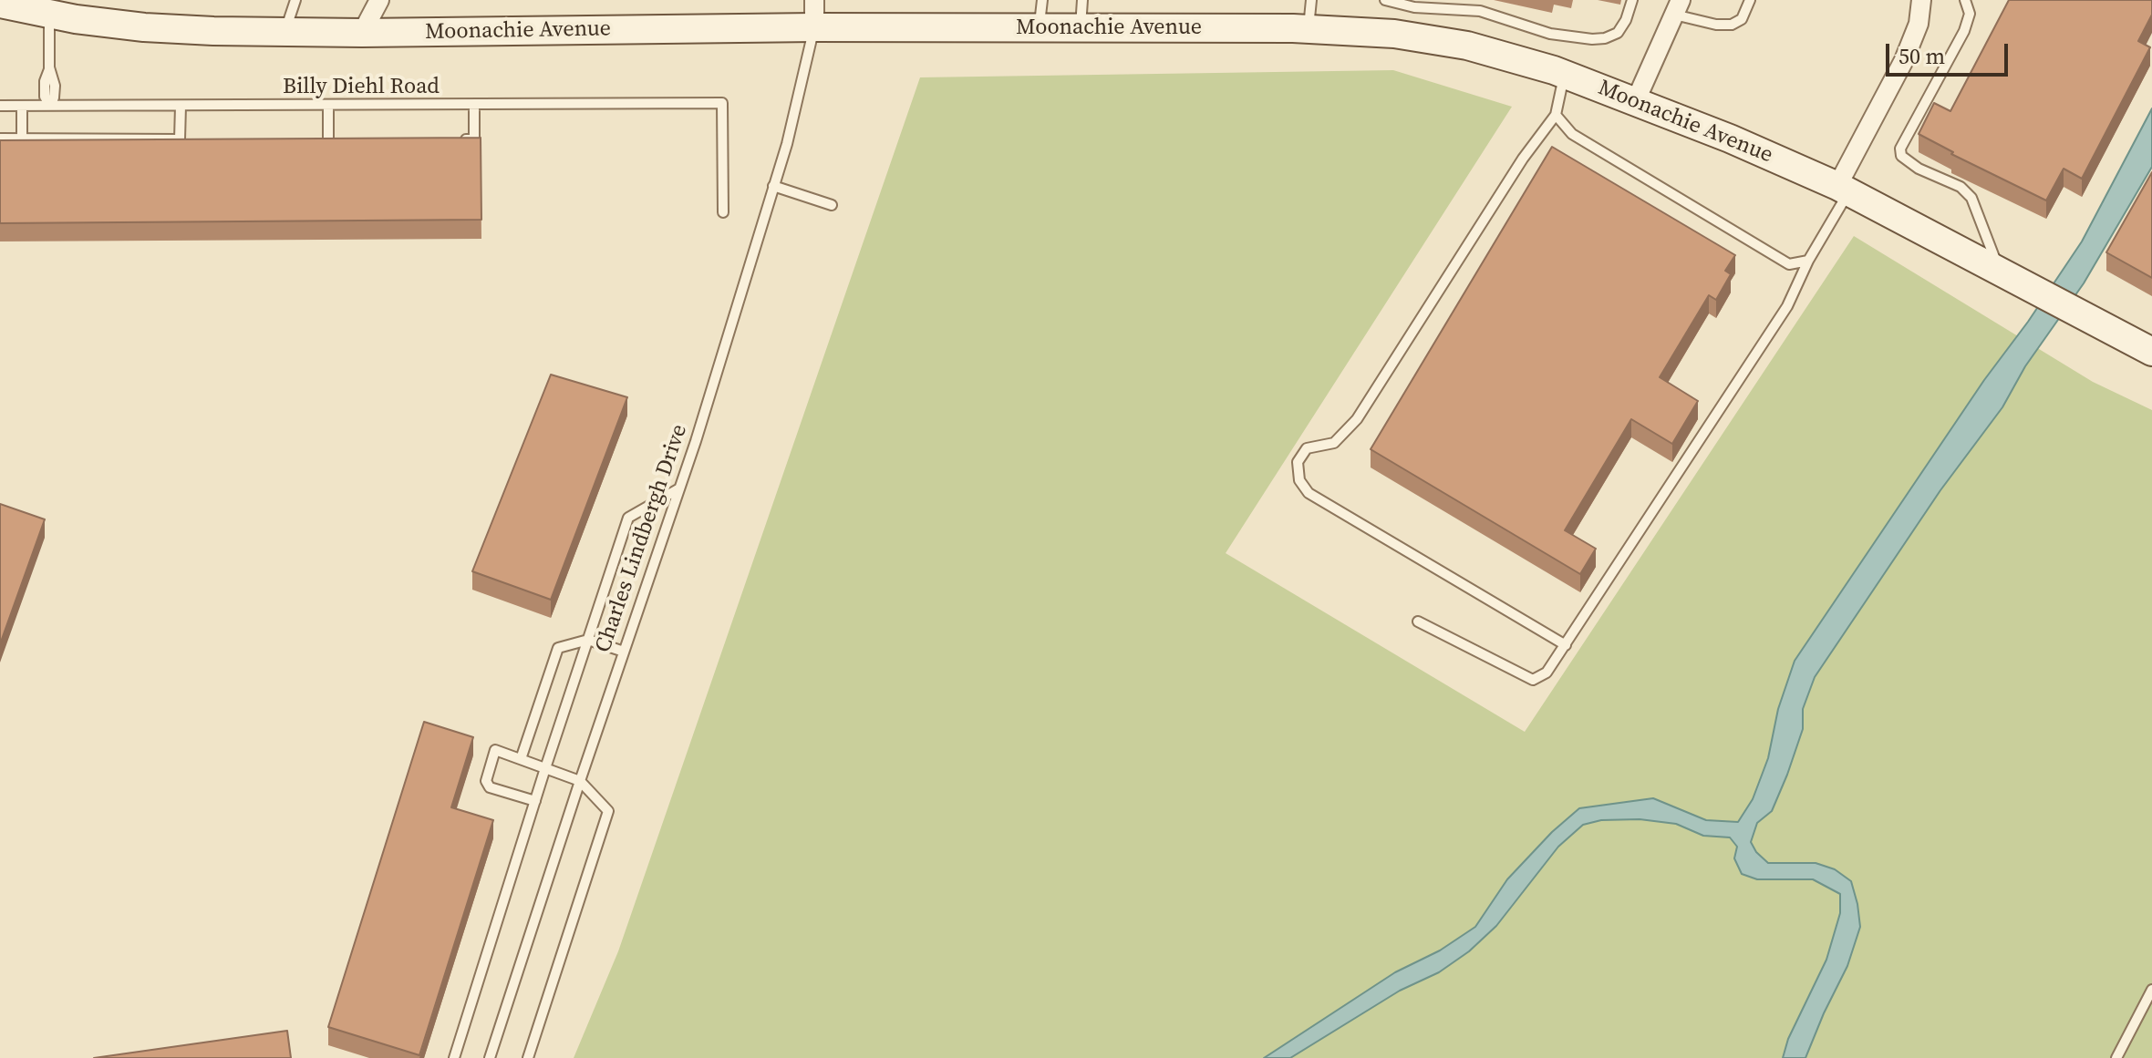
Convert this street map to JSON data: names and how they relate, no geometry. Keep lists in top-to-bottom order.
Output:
{
  "streets": {
    "main road": ["Moonachie Avenue"],
    "lane": ["Billy Diehl Road", "Charles Lindbergh Drive"]
  },
  "crossings": [
    ["Moonachie Avenue", "Charles Lindbergh Drive"]
  ],
  "scale_bar": "50 m"
}
